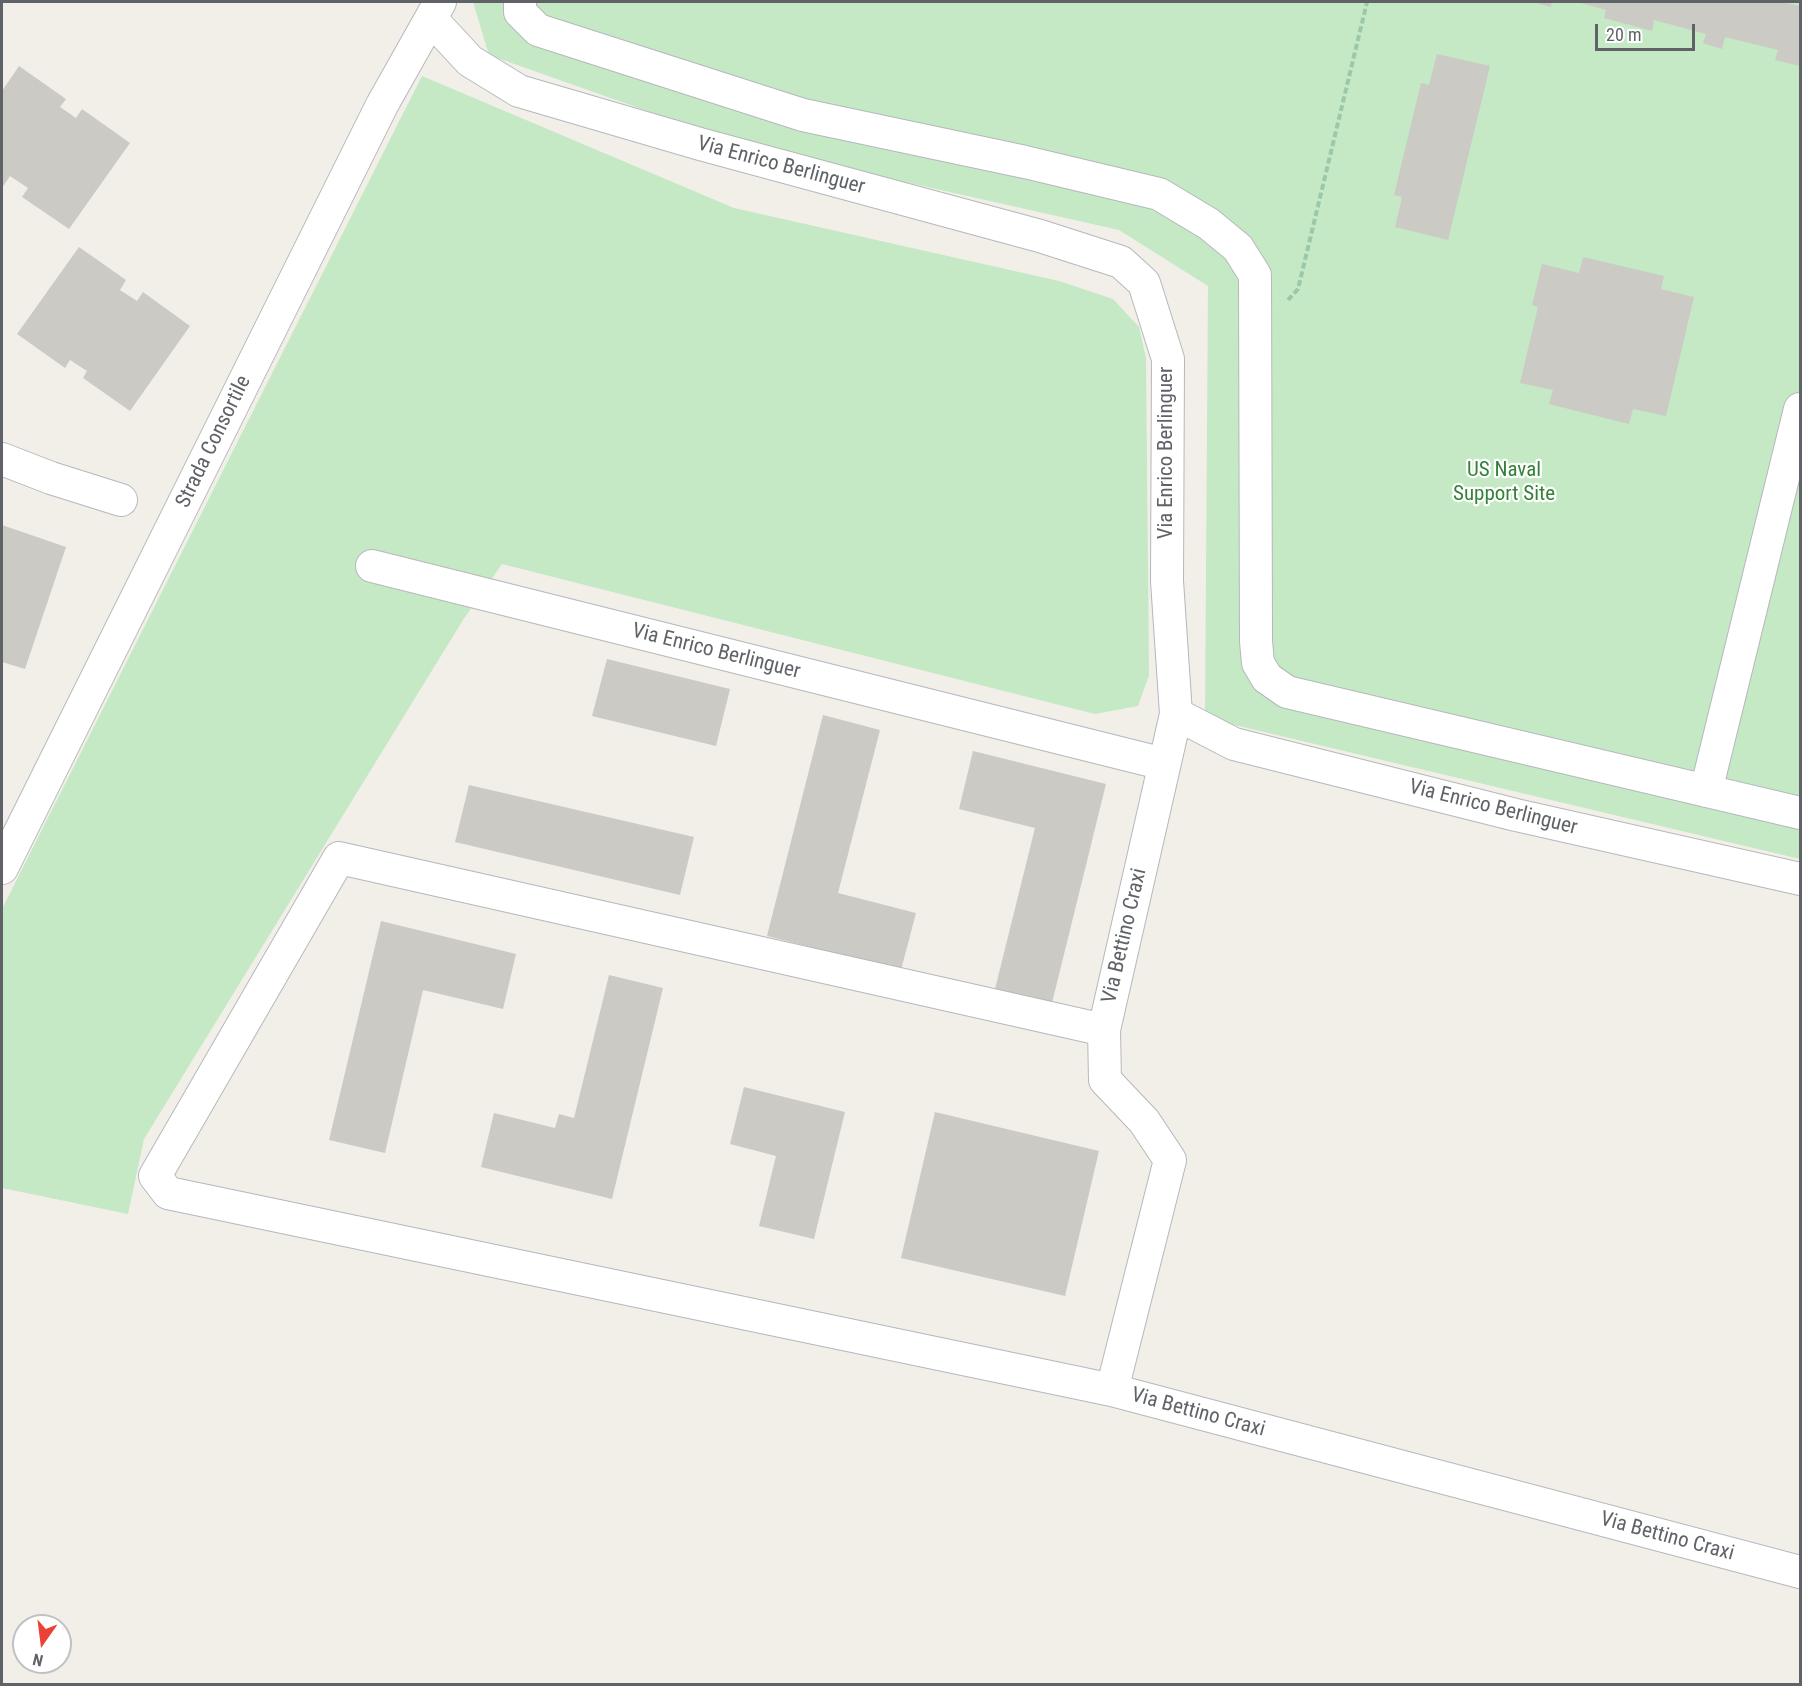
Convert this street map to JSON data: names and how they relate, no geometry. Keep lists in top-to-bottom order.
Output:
{
  "streets": {
    "street": ["Via Enrico Berlinguer", "Strada Consortile", "Via Bettino Craxi"]
  },
  "crossings": [
    ["Via Enrico Berlinguer", "Strada Consortile"],
    ["Via Enrico Berlinguer", "Via Bettino Craxi"]
  ],
  "parks": ["US Naval Support Site"],
  "scale_bar": "20 m",
  "north": "bottom"
}
